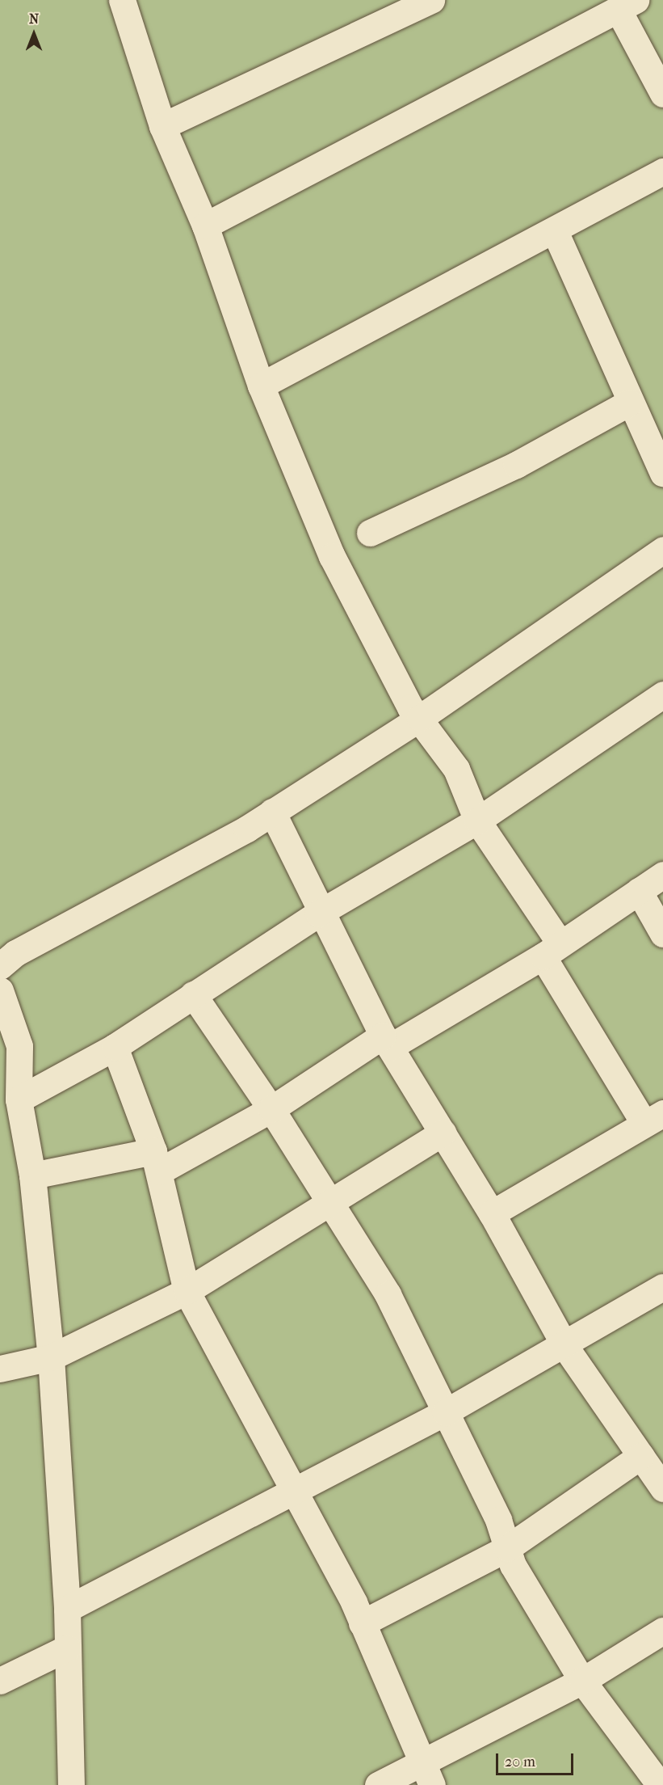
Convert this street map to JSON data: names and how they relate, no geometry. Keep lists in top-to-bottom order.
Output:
{
  "scale_bar": "20 m",
  "north": "top"
}
